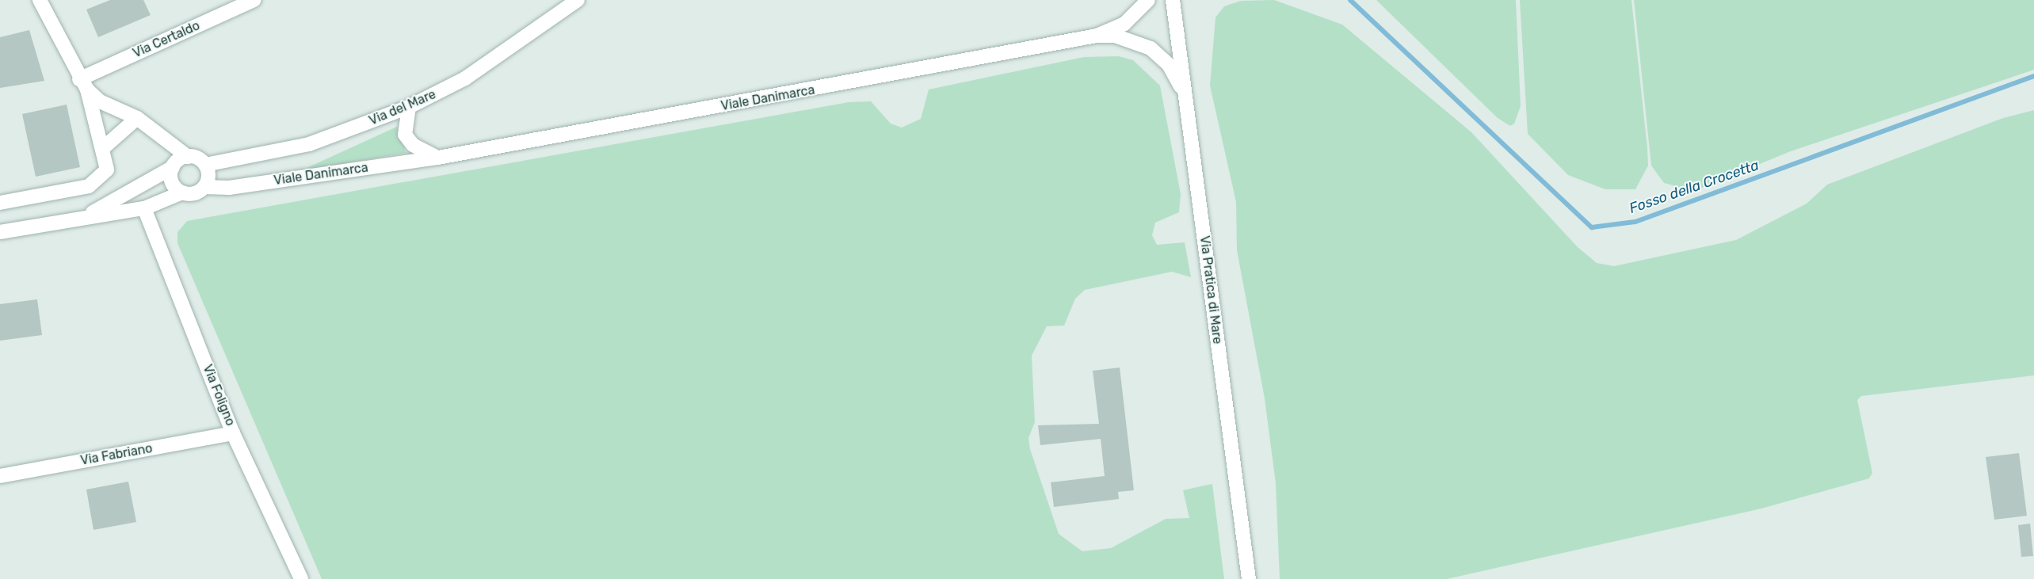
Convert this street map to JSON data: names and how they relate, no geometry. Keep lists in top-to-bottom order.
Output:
{
  "streets": {
    "street": [
      "Via Certaldo",
      "Viale Danimarca",
      "Via del Mare",
      "Via Pratica di Mare",
      "Via Foligno",
      "Via Fabriano"
    ]
  },
  "crossings": [
    ["Viale Danimarca", "Via del Mare"],
    ["Viale Danimarca", "Via Pratica di Mare"],
    ["Via Foligno", "Via Fabriano"]
  ],
  "water": ["Fosso della Crocetta"]
}
